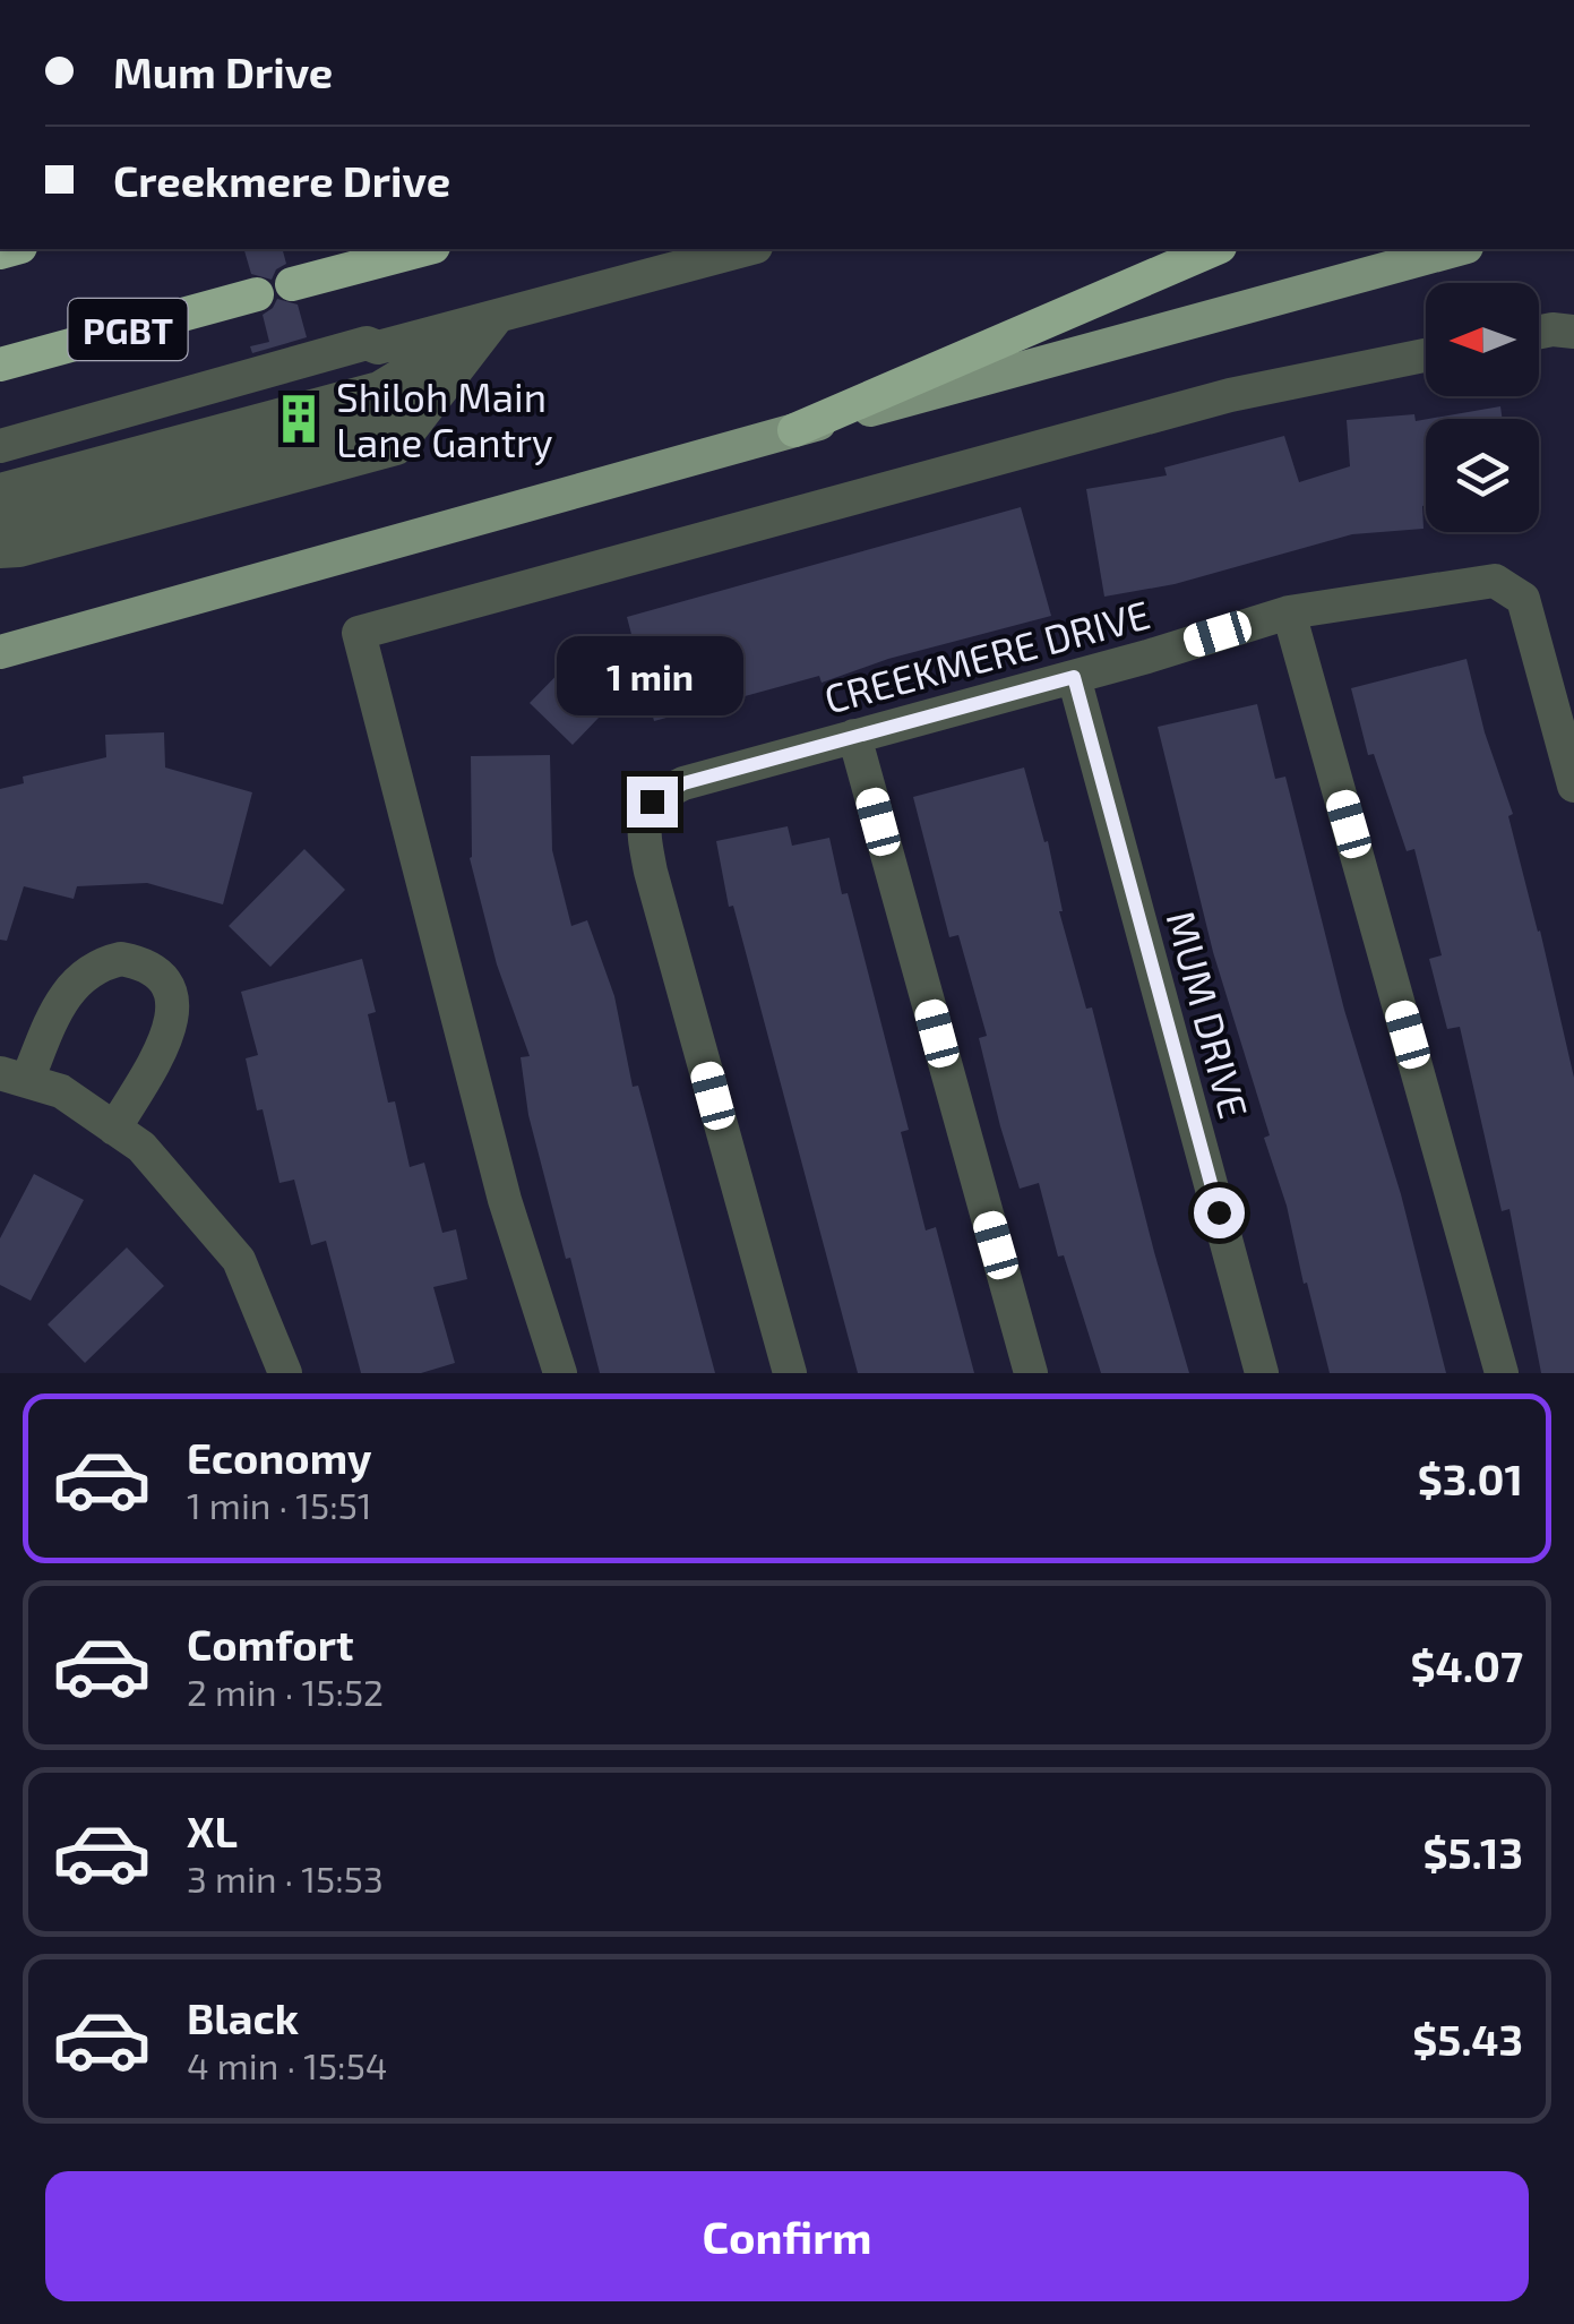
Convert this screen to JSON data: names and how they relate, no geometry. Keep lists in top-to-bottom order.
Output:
{
  "streets": {
    "highway": ["PGBT"],
    "street": ["CREEKMERE DRIVE", "MUM DRIVE"]
  },
  "crossings": [
    ["CREEKMERE DRIVE", "MUM DRIVE"]
  ],
  "places": {
    "building": ["Shiloh Main Lane Gantry"]
  },
  "north": "left",
  "page": {
    "banner": ["Mum Drive", "Creekmere Drive"],
    "bubble": "1 min",
    "list": [
      {
        "name": "Economy",
        "note": "1 min · 15:51",
        "value": "$3.01"
      },
      {
        "name": "Comfort",
        "note": "2 min · 15:52",
        "value": "$4.07"
      },
      {
        "name": "XL",
        "note": "3 min · 15:53",
        "value": "$5.13"
      },
      {
        "name": "Black",
        "note": "4 min · 15:54",
        "value": "$5.43"
      }
    ],
    "buttons": "Confirm"
  }
}
